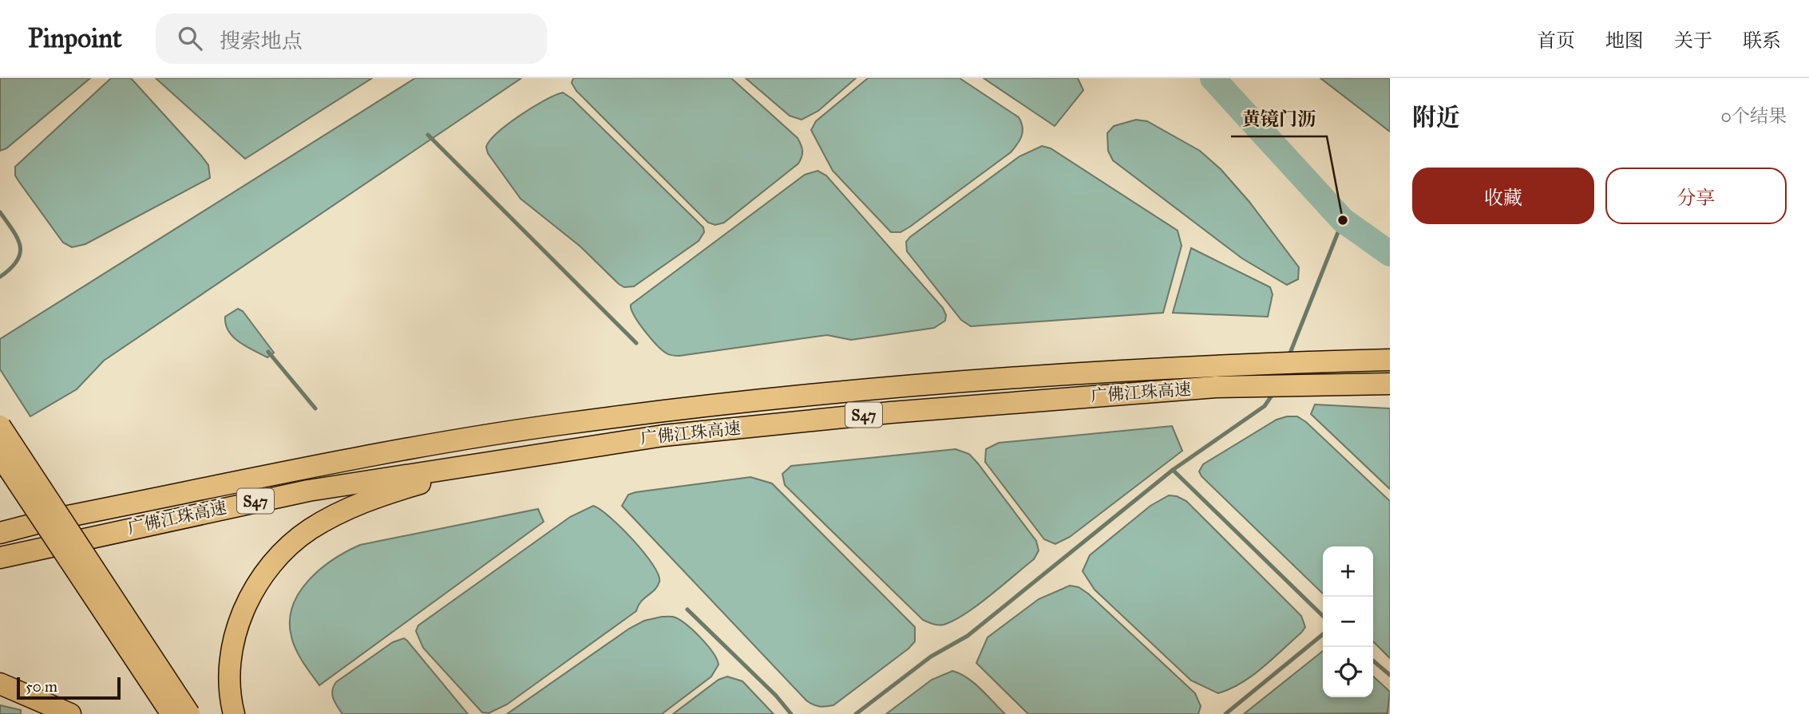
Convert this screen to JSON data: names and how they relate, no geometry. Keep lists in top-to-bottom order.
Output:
{
  "streets": {
    "highway": ["广佛江珠高速", "S47"]
  },
  "places": ["黄镜门沥"],
  "scale_bar": "50 m",
  "page": {
    "header": "Pinpoint",
    "search": "搜索地点",
    "nav": [
      "首页",
      "地图",
      "关于",
      "联系"
    ],
    "heading": ["附近", "0个结果"],
    "buttons": ["收藏", "分享"],
    "map_buttons": ["+", "−"],
    "scale": "50 m"
  }
}
